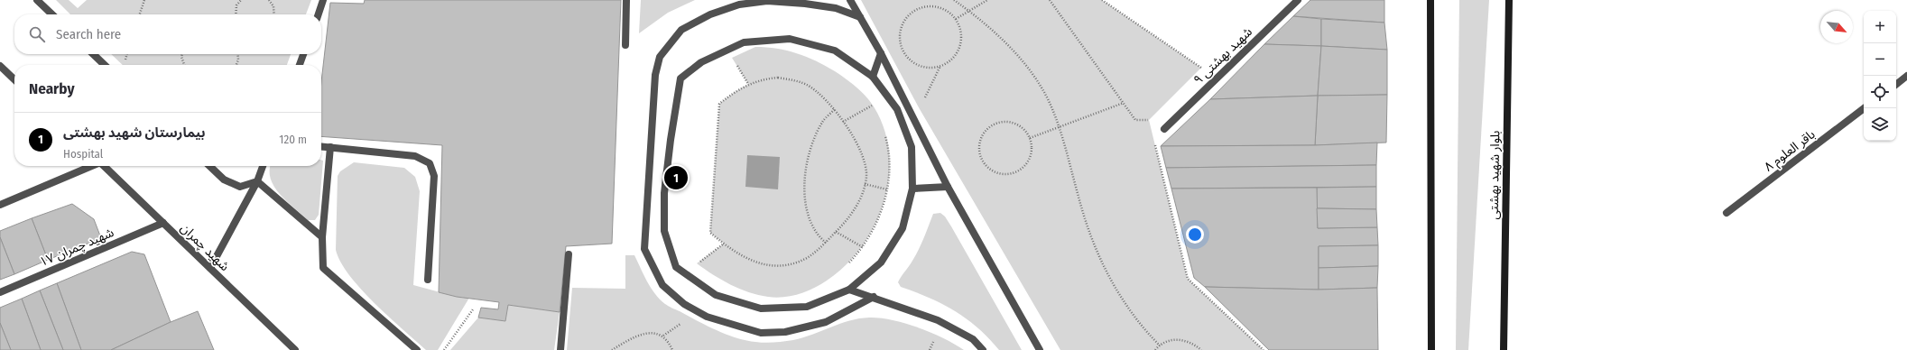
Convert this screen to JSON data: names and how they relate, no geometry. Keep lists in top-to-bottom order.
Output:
{
  "streets": {
    "main road": ["بلوار شهید بهشتی"],
    "street": [
      "شهید بهشتی ۹",
      "باقر العلوم ۸",
      "شهید چمران ۱۷",
      "شهید چمران"
    ]
  },
  "crossings": [
    ["شهید چمران ۱۷", "شهید چمران"]
  ],
  "north": "bottom right",
  "page": {
    "map_buttons": ["+", "−"],
    "search": "Search here",
    "heading": "Nearby",
    "list": [
      {
        "mark": "1",
        "name": "بیمارستان شهید بهشتی",
        "note": "Hospital",
        "value": "120 m"
      }
    ],
    "pins": "1"
  }
}
